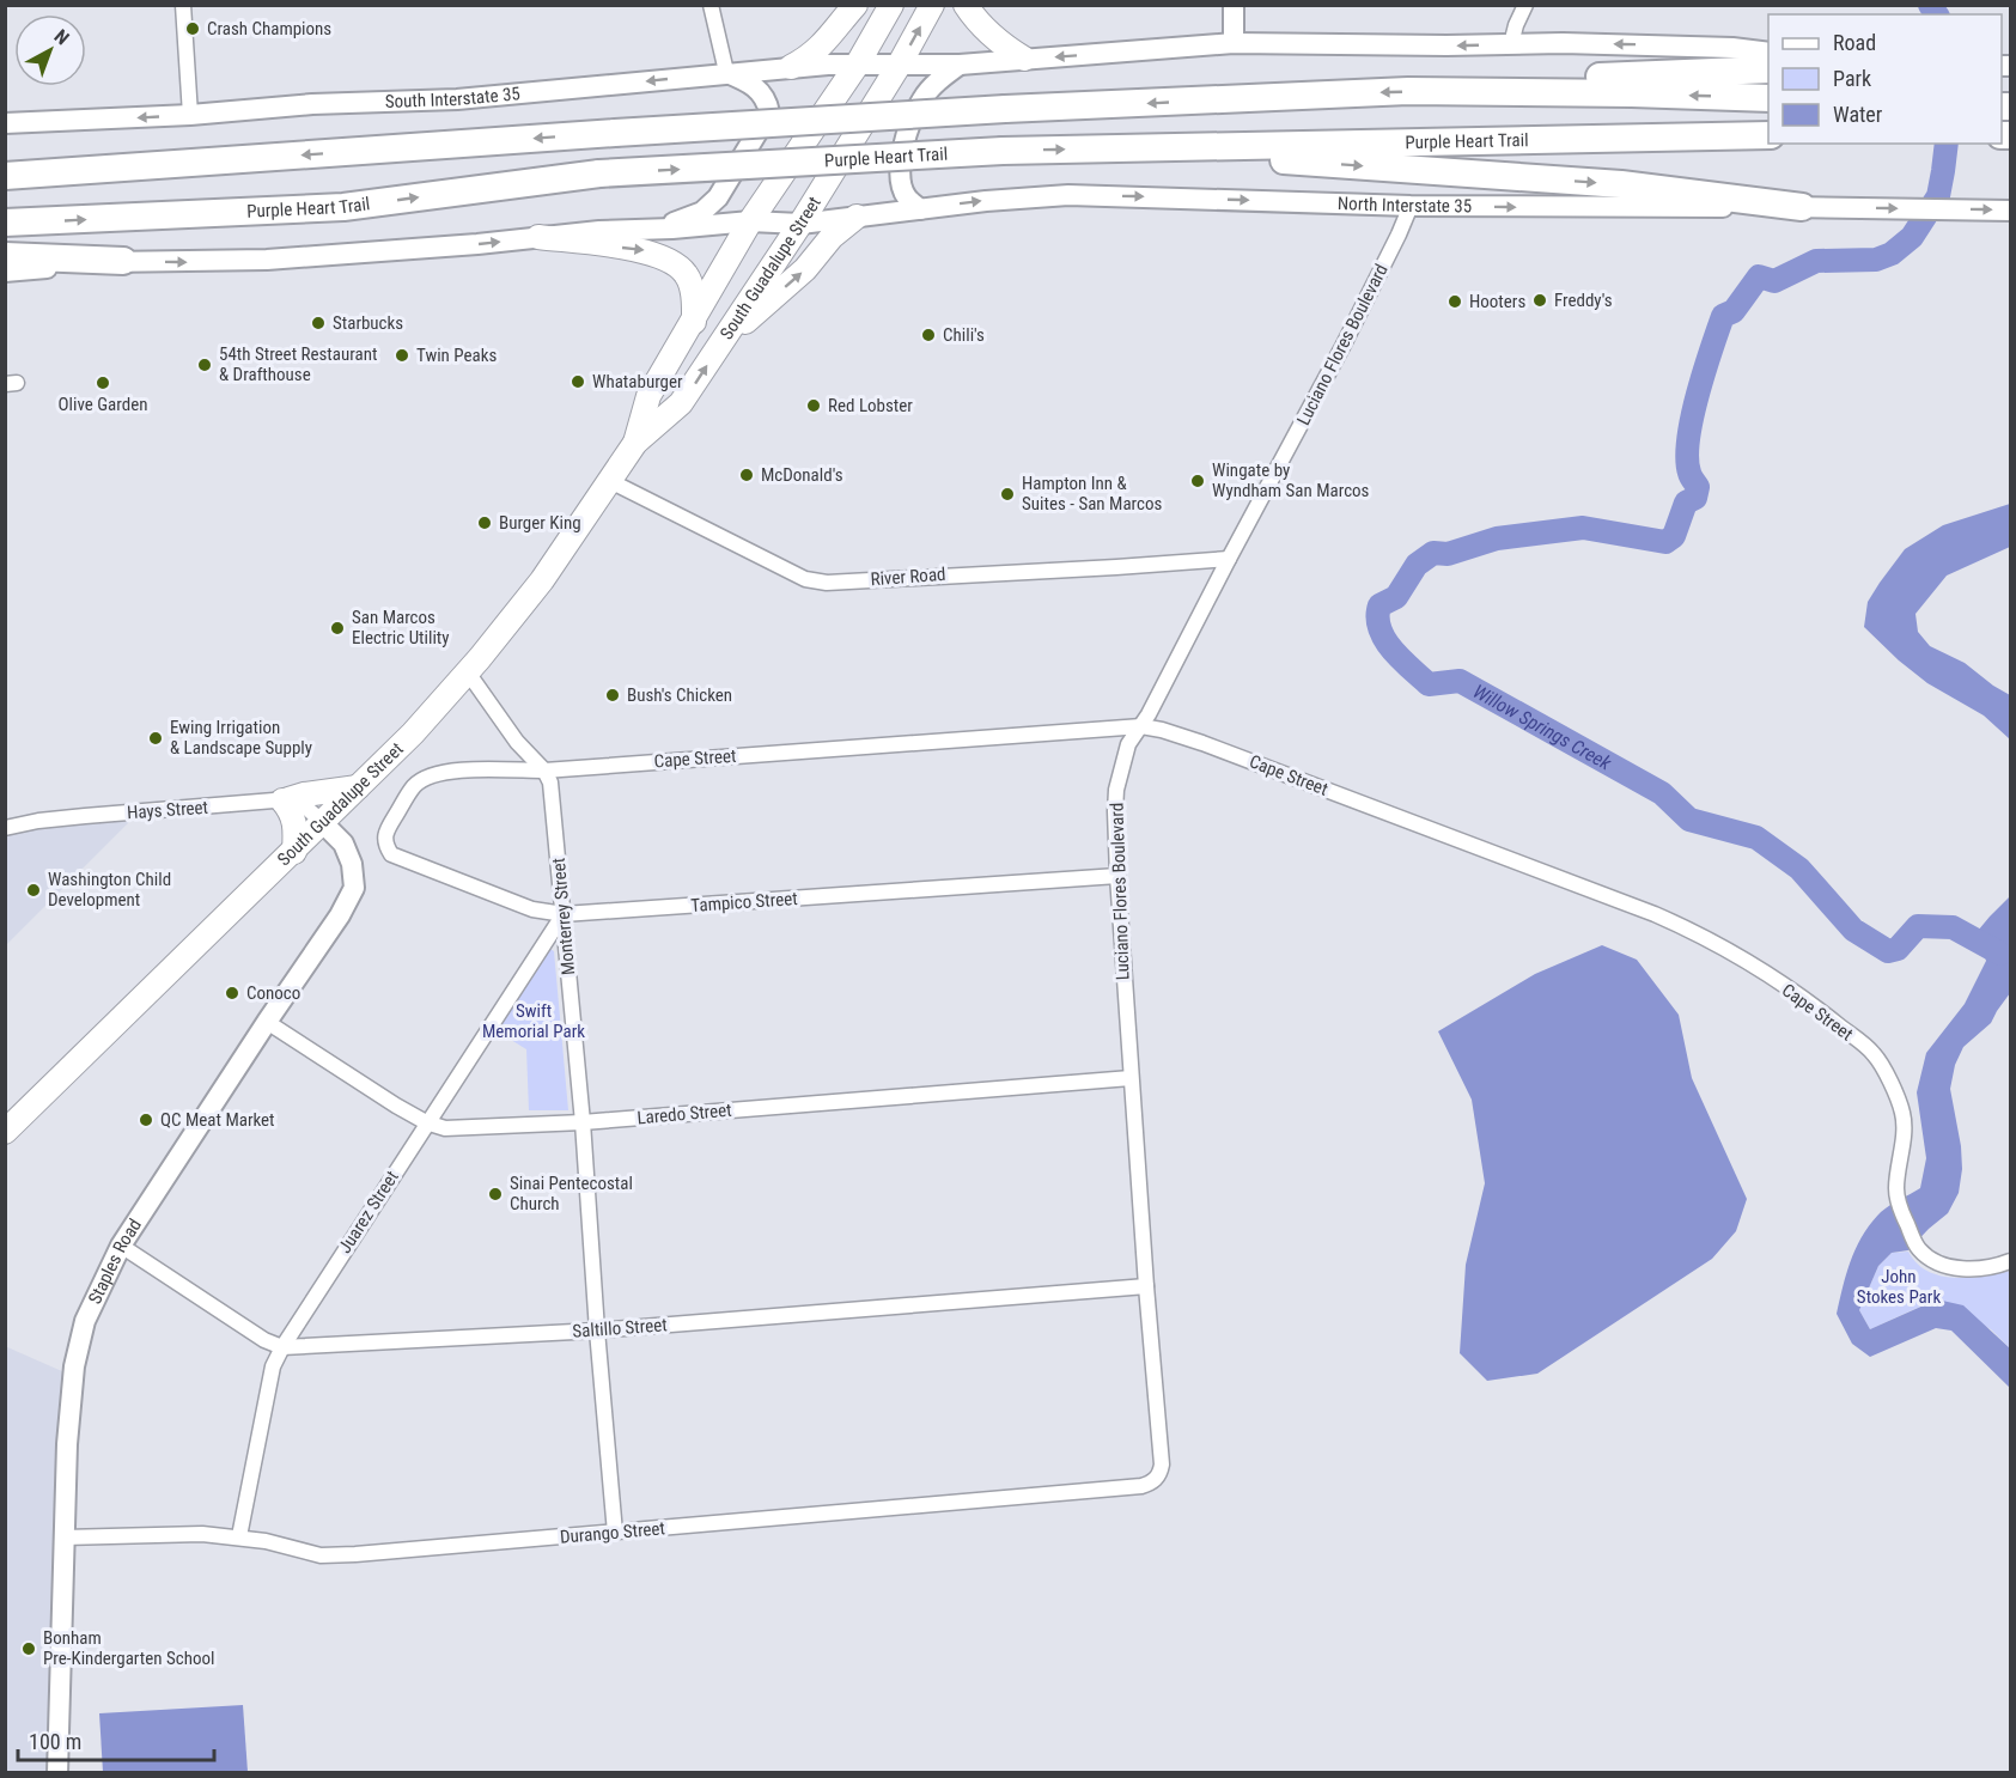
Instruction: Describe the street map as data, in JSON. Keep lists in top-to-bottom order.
{
  "streets": {
    "highway": ["Purple Heart Trail"],
    "main road": [
      "South Interstate 35",
      "North Interstate 35",
      "South Guadalupe Street",
      "Staples Road"
    ],
    "street": [
      "Luciano Flores Boulevard",
      "River Road",
      "Cape Street",
      "Hays Street",
      "Tampico Street",
      "Monterrey Street",
      "Laredo Street",
      "Juarez Street",
      "Saltillo Street",
      "Durango Street"
    ]
  },
  "crossings": [
    ["South Interstate 35", "South Guadalupe Street"],
    ["North Interstate 35", "South Guadalupe Street"],
    ["North Interstate 35", "Luciano Flores Boulevard"],
    ["South Guadalupe Street", "River Road"],
    ["South Guadalupe Street", "Staples Road"],
    ["Luciano Flores Boulevard", "River Road"],
    ["Luciano Flores Boulevard", "Cape Street"],
    ["Luciano Flores Boulevard", "Tampico Street"],
    ["Luciano Flores Boulevard", "Laredo Street"],
    ["Luciano Flores Boulevard", "Saltillo Street"],
    ["Luciano Flores Boulevard", "Durango Street"],
    ["Cape Street", "Tampico Street"],
    ["Cape Street", "Monterrey Street"],
    ["Tampico Street", "Monterrey Street"],
    ["Tampico Street", "Juarez Street"],
    ["Monterrey Street", "Laredo Street"],
    ["Monterrey Street", "Juarez Street"],
    ["Monterrey Street", "Saltillo Street"],
    ["Monterrey Street", "Durango Street"],
    ["Laredo Street", "Juarez Street"],
    ["Laredo Street", "Staples Road"],
    ["Juarez Street", "Saltillo Street"],
    ["Juarez Street", "Durango Street"],
    ["Staples Road", "Durango Street"]
  ],
  "water": ["Willow Springs Creek"],
  "parks": ["Swift Memorial Park", "John Stokes Park"],
  "places": [
    "Crash Champions",
    "Freddy's",
    "Hooters",
    "Starbucks",
    "Chili's",
    "Twin Peaks",
    "54th Street Restaurant & Drafthouse",
    "Whataburger",
    "Olive Garden",
    "Red Lobster",
    "McDonald's",
    "Wingate by Wyndham San Marcos",
    "Hampton Inn & Suites - San Marcos",
    "Burger King",
    "San Marcos Electric Utility",
    "Bush's Chicken",
    "Ewing Irrigation & Landscape Supply",
    "Washington Child Development",
    "Conoco",
    "QC Meat Market",
    "Sinai Pentecostal Church",
    "Bonham Pre-Kindergarten School"
  ],
  "legend": ["Road", "Park", "Water"],
  "scale_bar": "100 m",
  "north": "top right"
}
